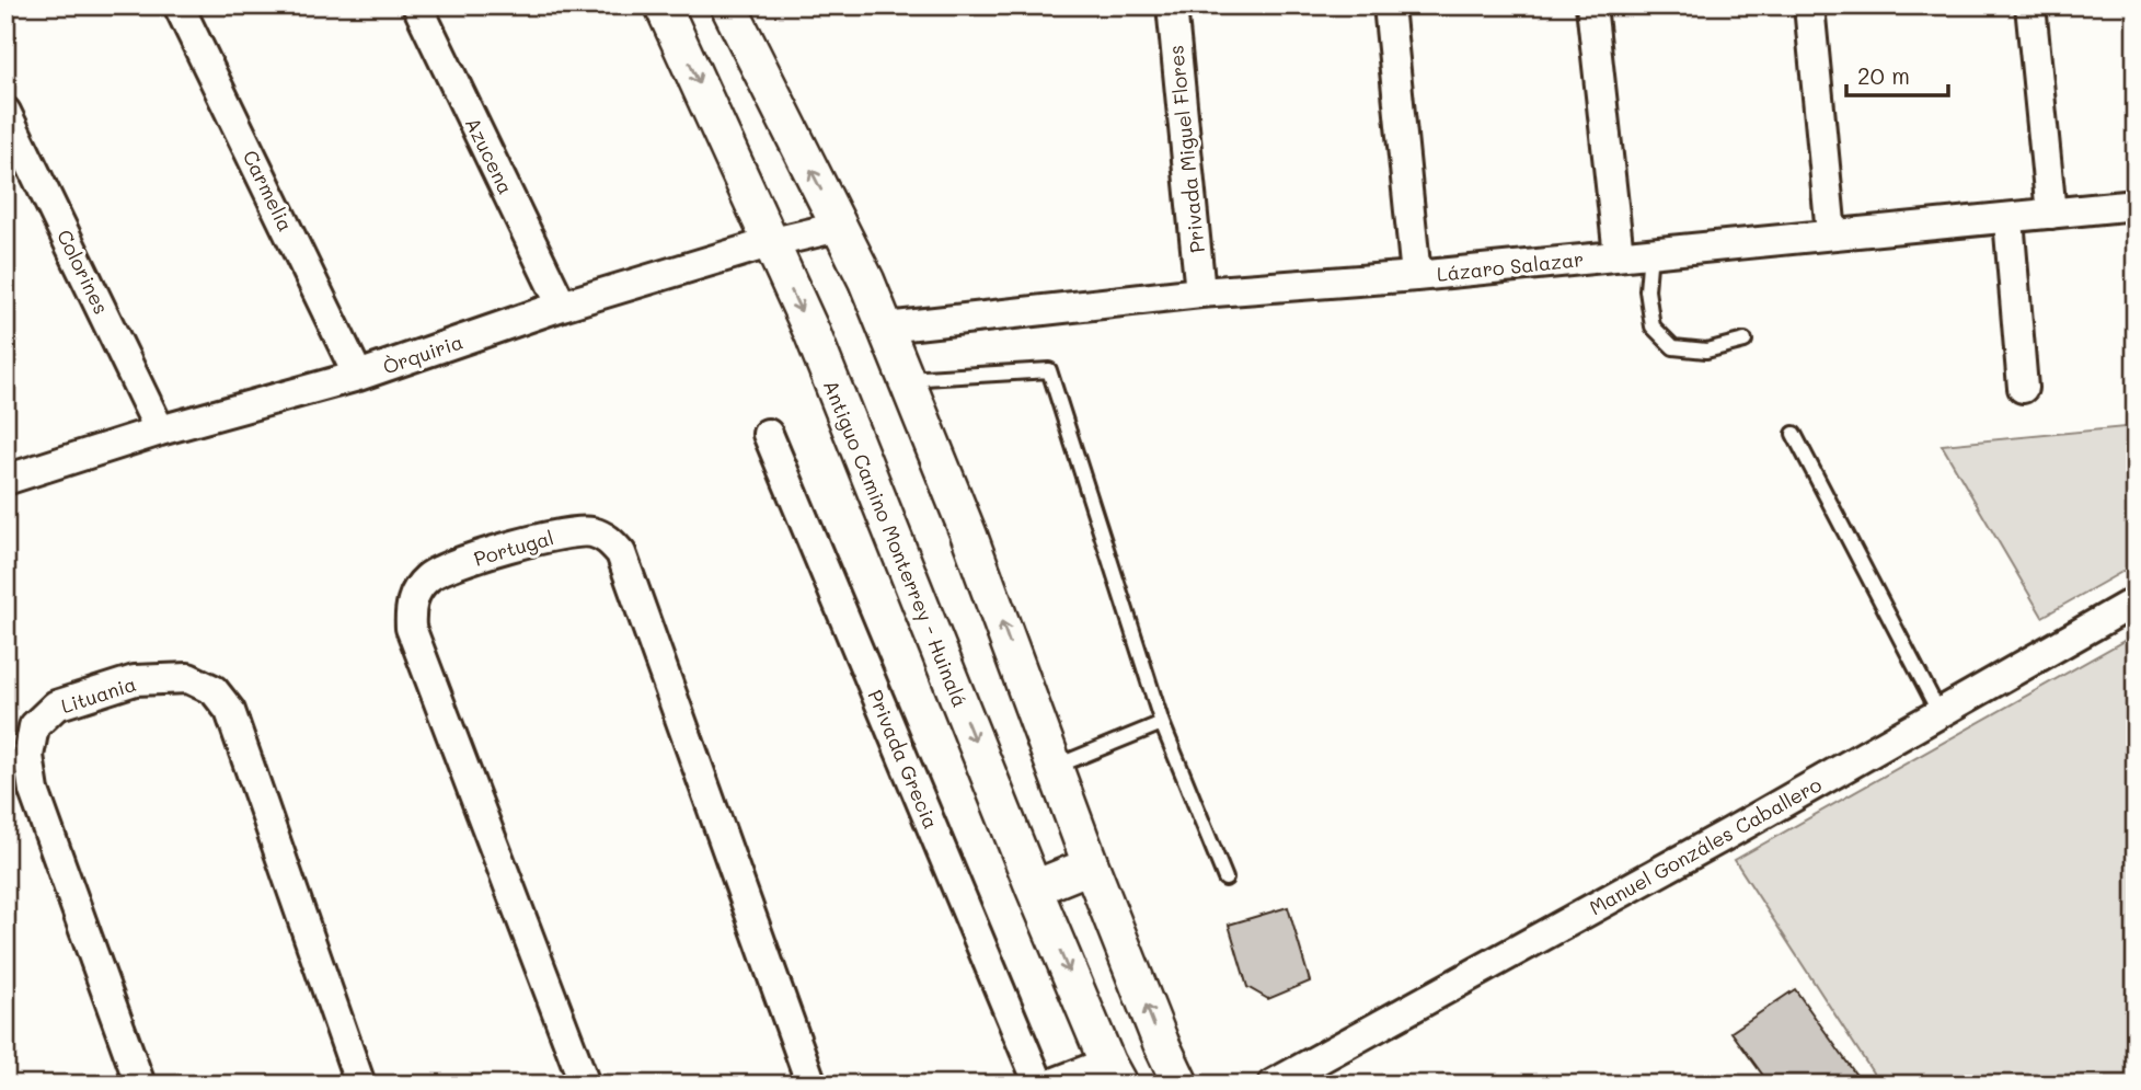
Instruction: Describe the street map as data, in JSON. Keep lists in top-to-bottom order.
{
  "streets": {
    "street": [
      "Privada Miguel Flores",
      "Azucena",
      "Carmelia",
      "Lázaro Salazar",
      "Colorines",
      "Òrquiria",
      "Antiguo Camino Monterrey - Huinalá",
      "Portugal",
      "Lituania",
      "Privada Grecia",
      "Manuel Gonzáles Caballero"
    ]
  },
  "crossings": [
    ["Privada Miguel Flores", "Lázaro Salazar"],
    ["Azucena", "Òrquiria"],
    ["Carmelia", "Òrquiria"],
    ["Colorines", "Òrquiria"],
    ["Òrquiria", "Antiguo Camino Monterrey - Huinalá"]
  ],
  "scale_bar": "20 m"
}
